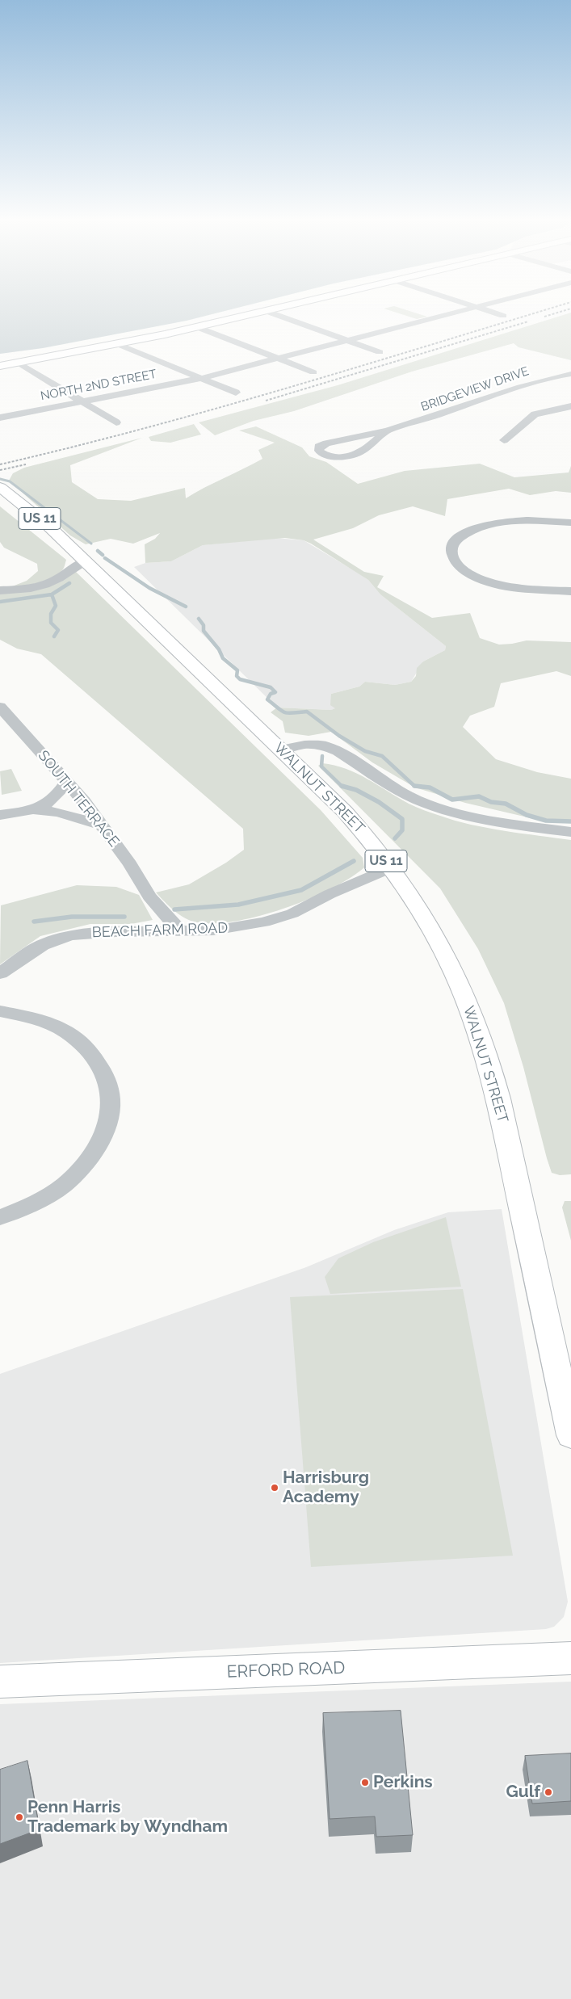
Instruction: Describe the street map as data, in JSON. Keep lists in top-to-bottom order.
{
  "streets": {
    "main road": ["US 11", "WALNUT STREET", "ERFORD ROAD"],
    "street": [
      "NORTH 2ND STREET",
      "BRIDGEVIEW DRIVE",
      "SOUTH TERRACE",
      "BEACH FARM ROAD"
    ]
  },
  "crossings": [
    ["WALNUT STREET", "BEACH FARM ROAD"],
    ["SOUTH TERRACE", "BEACH FARM ROAD"]
  ],
  "places": [
    "Harrisburg Academy",
    "Perkins",
    "Gulf",
    "Penn Harris Trademark by Wyndham"
  ]
}
